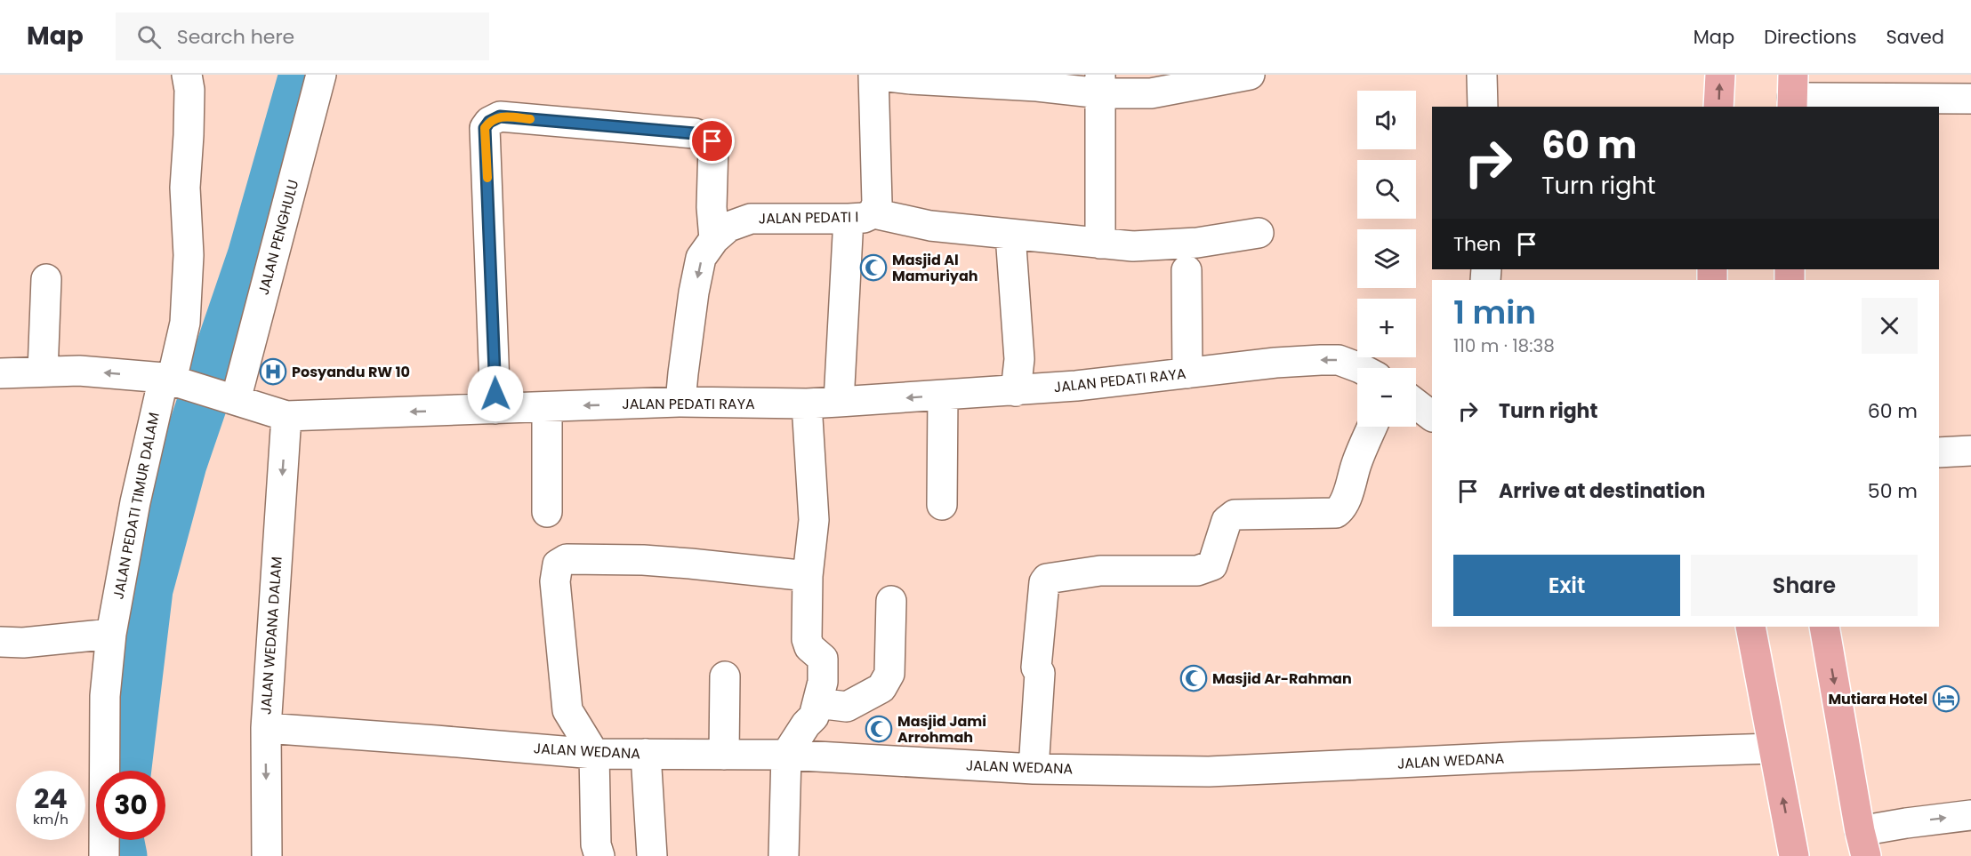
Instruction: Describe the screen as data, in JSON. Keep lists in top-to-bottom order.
{
  "streets": {
    "street": [
      "JALAN PEDATI I",
      "JALAN PENGHULU",
      "JALAN PEDATI RAYA",
      "JALAN PEDATI TIMUR DALAM",
      "JALAN WEDANA DALAM",
      "JALAN WEDANA"
    ]
  },
  "crossings": [
    ["JALAN PEDATI I", "JALAN PEDATI RAYA"],
    ["JALAN PENGHULU", "JALAN PEDATI RAYA"],
    ["JALAN PEDATI RAYA", "JALAN PEDATI TIMUR DALAM"],
    ["JALAN PEDATI RAYA", "JALAN WEDANA DALAM"],
    ["JALAN WEDANA DALAM", "JALAN WEDANA"]
  ],
  "one_way": ["JALAN PEDATI RAYA", "JALAN WEDANA DALAM"],
  "places": {
    "mosque": ["Masjid Al Mamuriyah", "Masjid Ar-Rahman", "Masjid Jami Arrohmah"],
    "hospital": ["Posyandu RW 10"],
    "hotel": ["Mutiara Hotel"]
  },
  "page": {
    "header": "Map",
    "search": "Search here",
    "nav": ["Map", "Directions", "Saved"],
    "map_buttons": ["+", "−"],
    "turn": ["60 m", "Turn right"],
    "then": "Then",
    "heading": ["1 min", "110 m · 18:38"],
    "list": [
      {
        "name": "Turn right",
        "value": "60 m"
      },
      {
        "name": "Arrive at destination",
        "value": "50 m"
      }
    ],
    "buttons": ["Exit", "Share"],
    "speed": "24 km/h",
    "limit": "30"
  }
}
